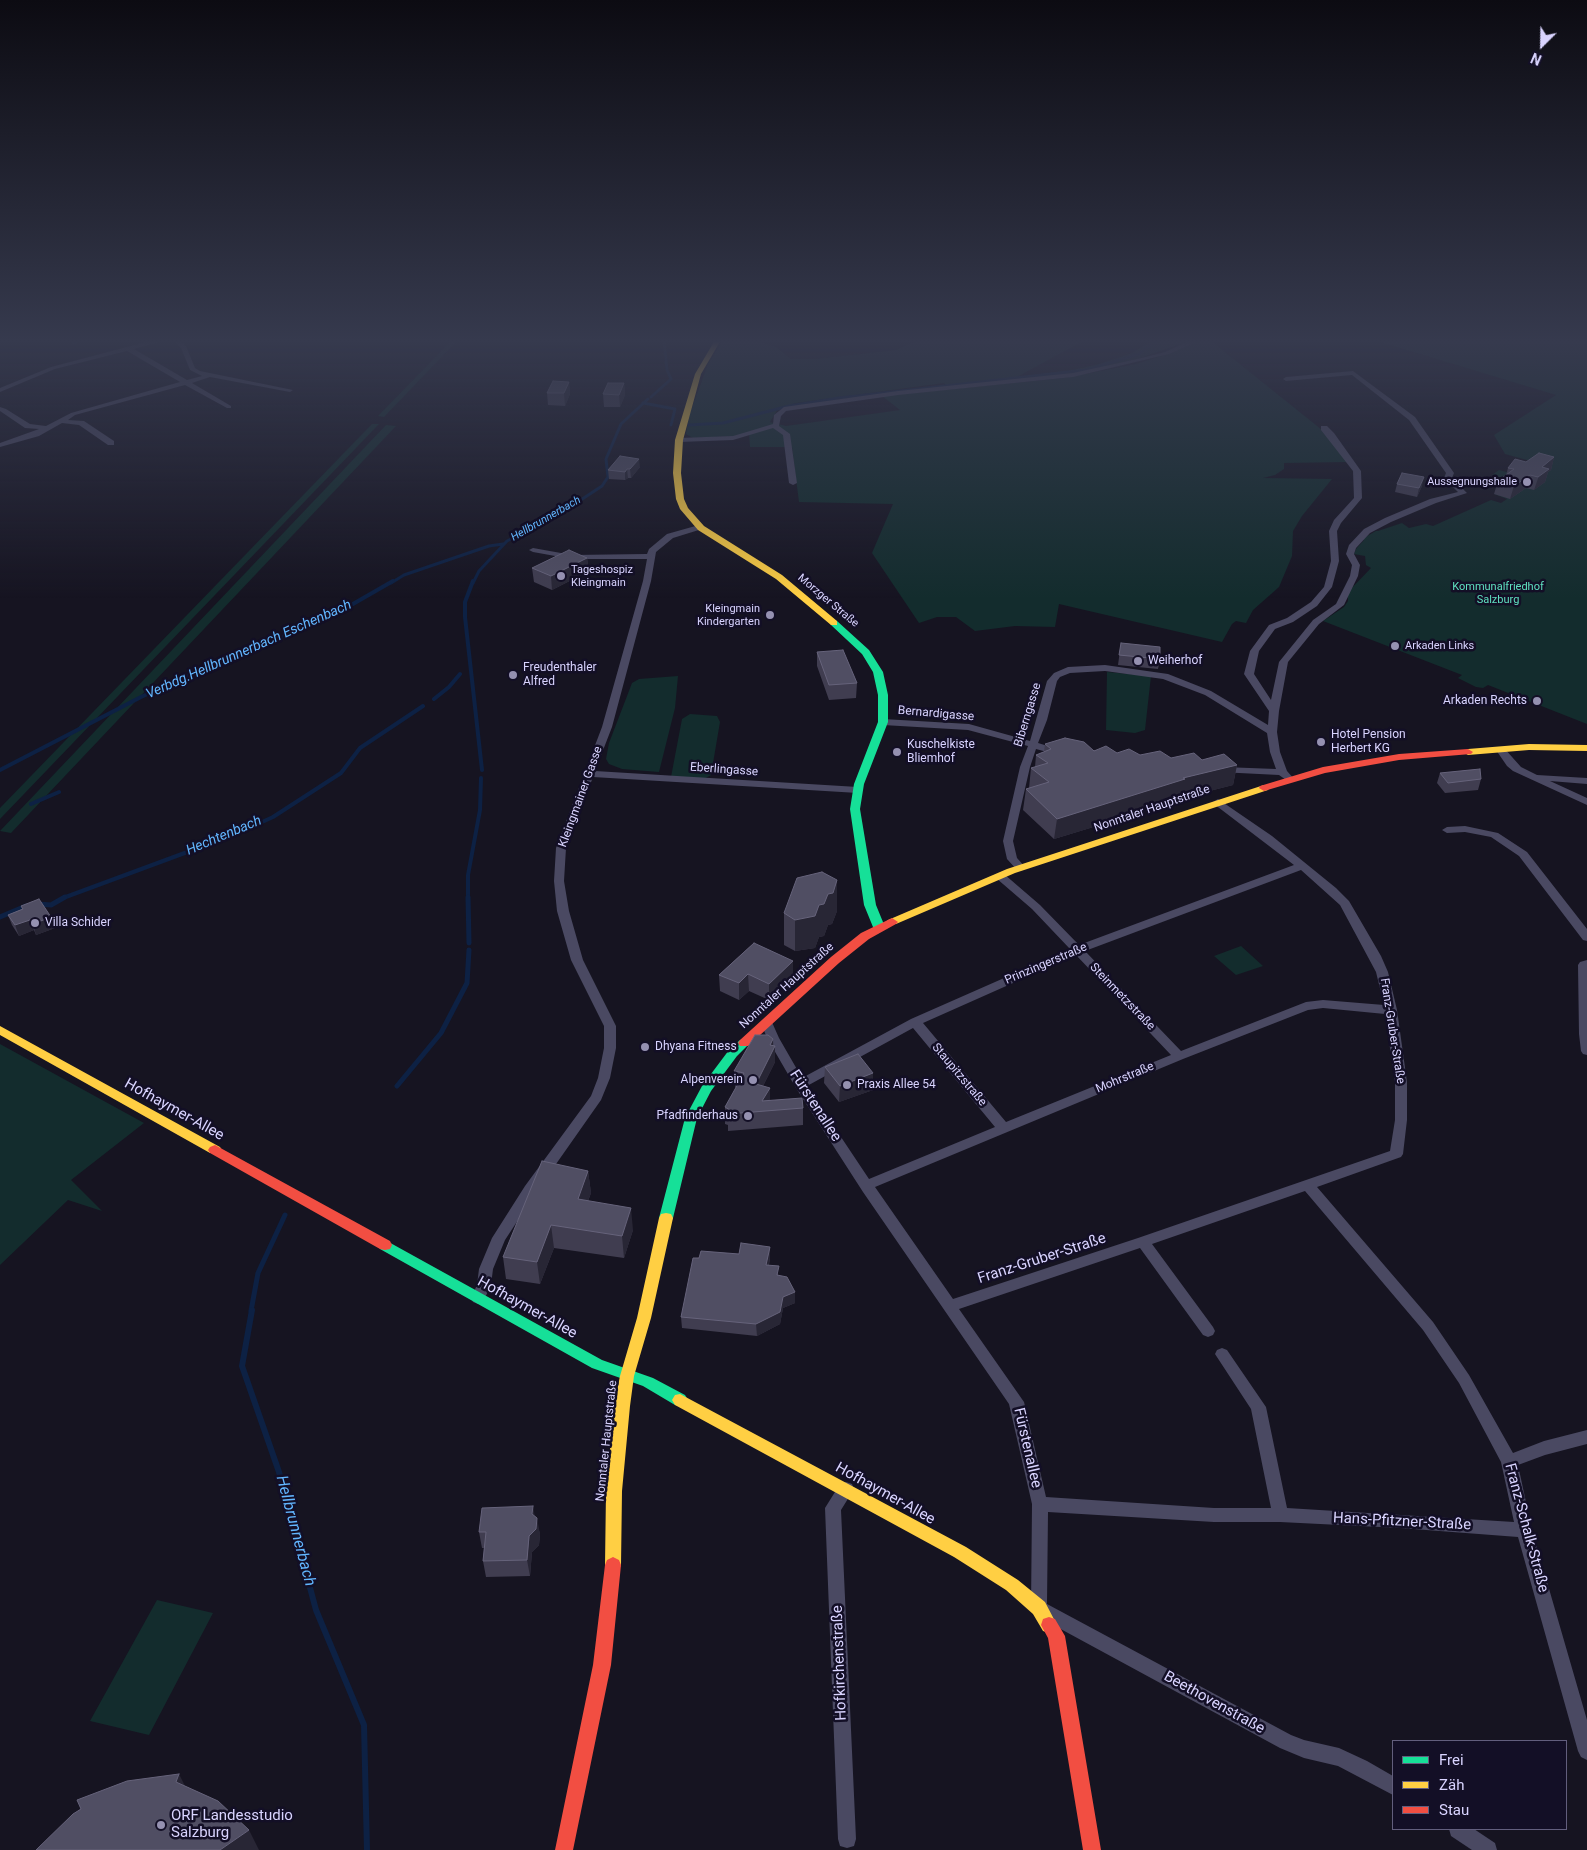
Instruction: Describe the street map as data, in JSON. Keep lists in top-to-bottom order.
{
  "streets": {
    "street": [
      "Morzger Straße",
      "Bernardigasse",
      "Biberngasse",
      "Eberlingasse",
      "Kleingmainer Gasse",
      "Nonntaler Hauptstraße",
      "Prinzingerstraße",
      "Steinmetzstraße",
      "Franz-Gruber-Straße",
      "Staupitzstraße",
      "Mohrstraße",
      "Fürstenallee",
      "Hofhaymer-Allee",
      "Hans-Pfitzner-Straße",
      "Franz-Schalk-Straße",
      "Hofkirchenstraße",
      "Beethovenstraße"
    ]
  },
  "crossings": [
    ["Morzger Straße", "Bernardigasse"],
    ["Morzger Straße", "Eberlingasse"],
    ["Morzger Straße", "Nonntaler Hauptstraße"],
    ["Bernardigasse", "Biberngasse"],
    ["Biberngasse", "Nonntaler Hauptstraße"],
    ["Eberlingasse", "Kleingmainer Gasse"],
    ["Kleingmainer Gasse", "Hofhaymer-Allee"],
    ["Nonntaler Hauptstraße", "Steinmetzstraße"],
    ["Nonntaler Hauptstraße", "Franz-Gruber-Straße"],
    ["Nonntaler Hauptstraße", "Fürstenallee"],
    ["Nonntaler Hauptstraße", "Hofhaymer-Allee"],
    ["Prinzingerstraße", "Steinmetzstraße"],
    ["Prinzingerstraße", "Franz-Gruber-Straße"],
    ["Prinzingerstraße", "Staupitzstraße"],
    ["Prinzingerstraße", "Fürstenallee"],
    ["Steinmetzstraße", "Mohrstraße"],
    ["Franz-Gruber-Straße", "Mohrstraße"],
    ["Franz-Gruber-Straße", "Fürstenallee"],
    ["Franz-Gruber-Straße", "Franz-Schalk-Straße"],
    ["Staupitzstraße", "Mohrstraße"],
    ["Mohrstraße", "Fürstenallee"],
    ["Fürstenallee", "Hofhaymer-Allee"],
    ["Fürstenallee", "Hans-Pfitzner-Straße"],
    ["Fürstenallee", "Beethovenstraße"],
    ["Hofhaymer-Allee", "Hofkirchenstraße"],
    ["Hofhaymer-Allee", "Beethovenstraße"],
    ["Hans-Pfitzner-Straße", "Franz-Schalk-Straße"]
  ],
  "water": ["Hellbrunnerbach", "Verbdg.Hellbrunnerbach Eschenbach", "Hechtenbach"],
  "parks": ["Kommunalfriedhof Salzburg"],
  "places": [
    "Aussegnungshalle",
    "Tageshospiz Kleingmain",
    "Kleingmain Kindergarten",
    "Arkaden Links",
    "Weiherhof",
    "Freudenthaler Alfred",
    "Arkaden Rechts",
    "Hotel Pension Herbert KG",
    "Kuschelkiste Bliemhof",
    "Villa Schider",
    "Dhyana Fitness",
    "Alpenverein",
    "Praxis Allee 54",
    "Pfadfinderhaus",
    "ORF Landesstudio Salzburg"
  ],
  "legend": ["Frei", "Zäh", "Stau"],
  "north": "bottom left"
}
